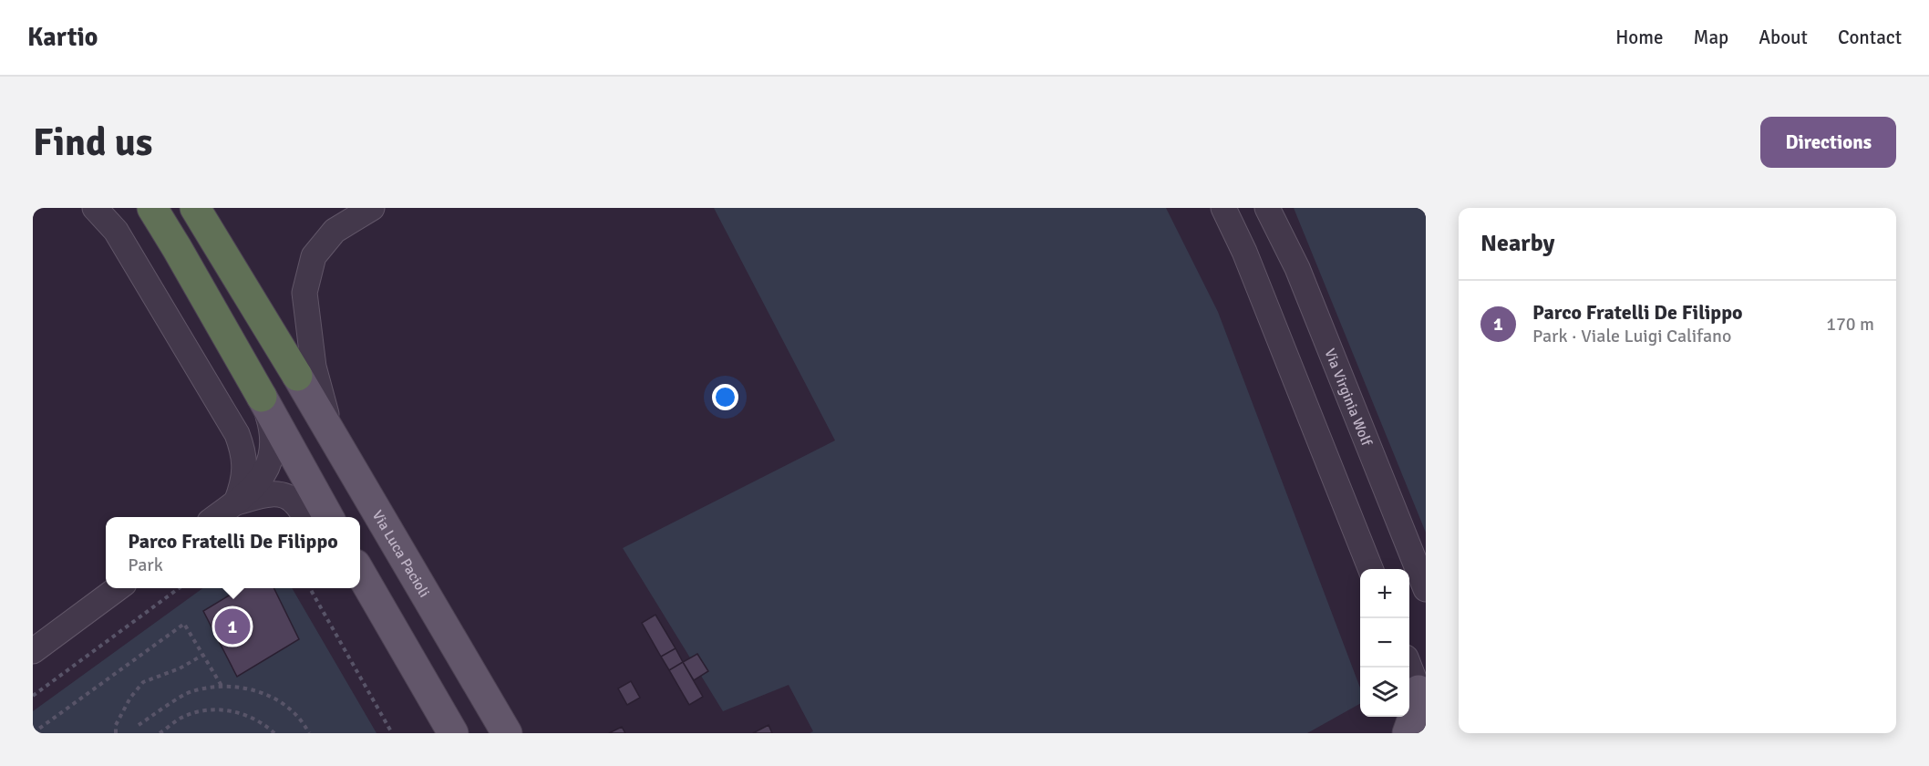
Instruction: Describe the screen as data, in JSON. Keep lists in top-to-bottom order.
{
  "streets": {
    "main road": ["Via Luca Pacioli"],
    "street": ["Via Virginia Wolf"]
  },
  "page": {
    "header": "Kartio",
    "nav": [
      "Home",
      "Map",
      "About",
      "Contact"
    ],
    "buttons": "Directions",
    "title": "Find us",
    "heading": "Nearby",
    "list": [
      {
        "mark": "1",
        "name": "Parco Fratelli De Filippo",
        "note": "Park · Viale Luigi Califano",
        "value": "170 m"
      }
    ],
    "popup": ["Parco Fratelli De Filippo", "Park"],
    "map_buttons": ["+", "−"],
    "pins": "1"
  }
}
